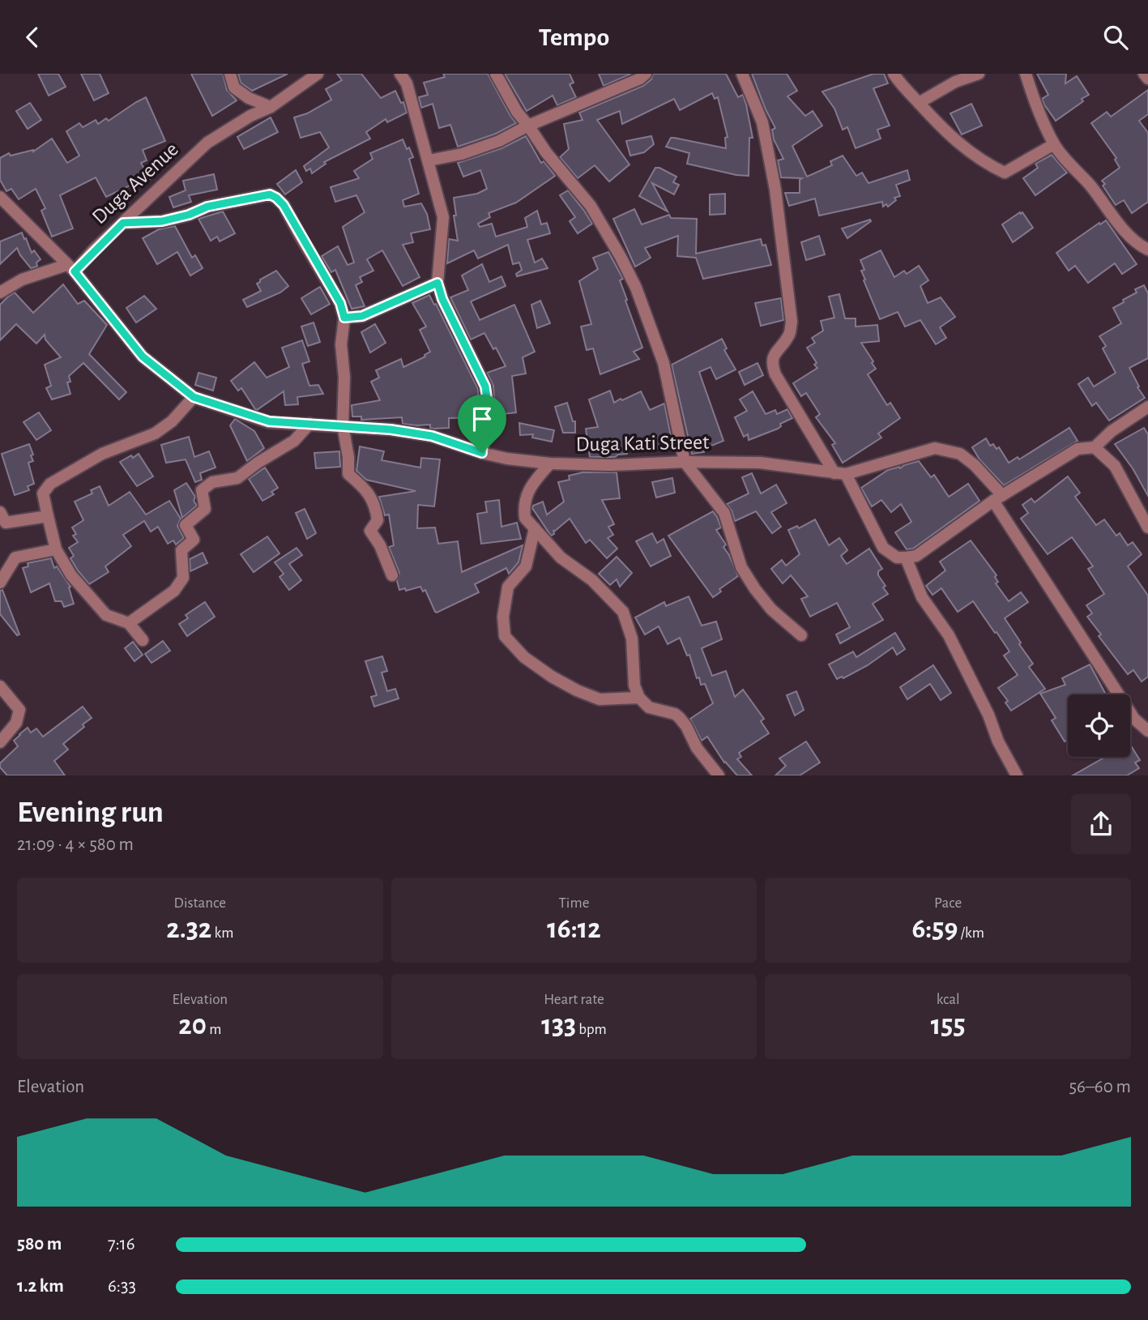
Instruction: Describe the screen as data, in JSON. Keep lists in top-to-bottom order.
{
  "streets": {
    "street": ["Duga Avenue", "Duga Kati Street"]
  },
  "crossings": [
    ["Duga Avenue", "Duga Kati Street"]
  ],
  "page": {
    "header": "Tempo",
    "heading": ["Evening run", "21:09 · 4 × 580 m"],
    "stats": [
      ["Distance", "2.32 km"],
      ["Time", "16:12"],
      ["Pace", "6:59 /km"],
      ["Elevation", "20 m"],
      ["Heart rate", "133 bpm"],
      ["kcal", "155"]
    ],
    "chart": ["Elevation", "56–60 m"],
    "list": [
      {
        "name": "580 m",
        "note": "7:16"
      },
      {
        "name": "1.2 km",
        "note": "6:33"
      }
    ]
  }
}
